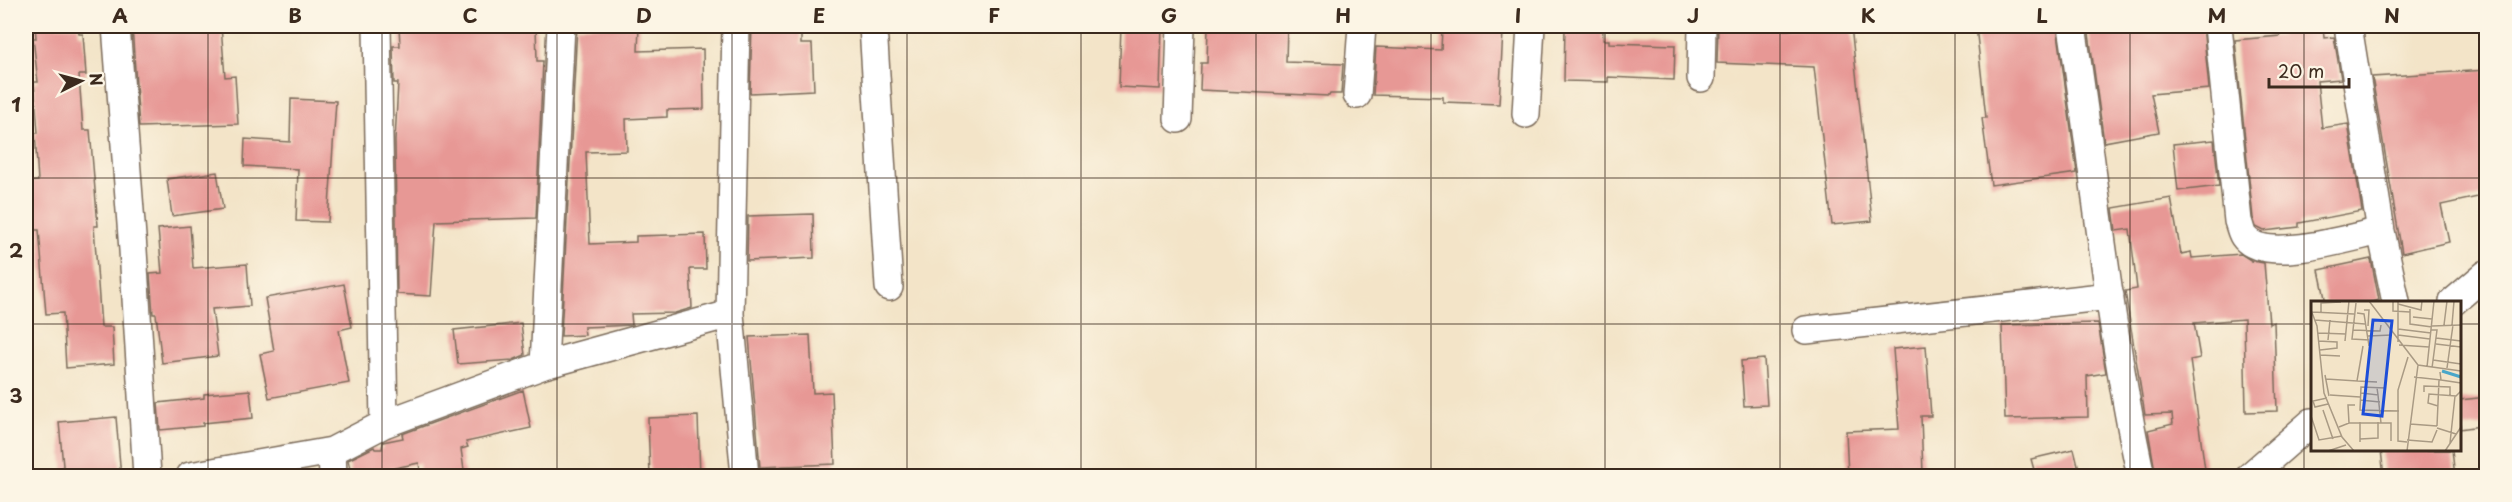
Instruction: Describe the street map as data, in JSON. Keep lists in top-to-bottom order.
{
  "scale_bar": "20 m",
  "north": "right",
  "grid": {
    "columns": [
      "A",
      "B",
      "C",
      "D",
      "E",
      "F",
      "G",
      "H",
      "I",
      "J",
      "K",
      "L",
      "M",
      "N"
    ],
    "rows": ["1", "2", "3"]
  }
}
